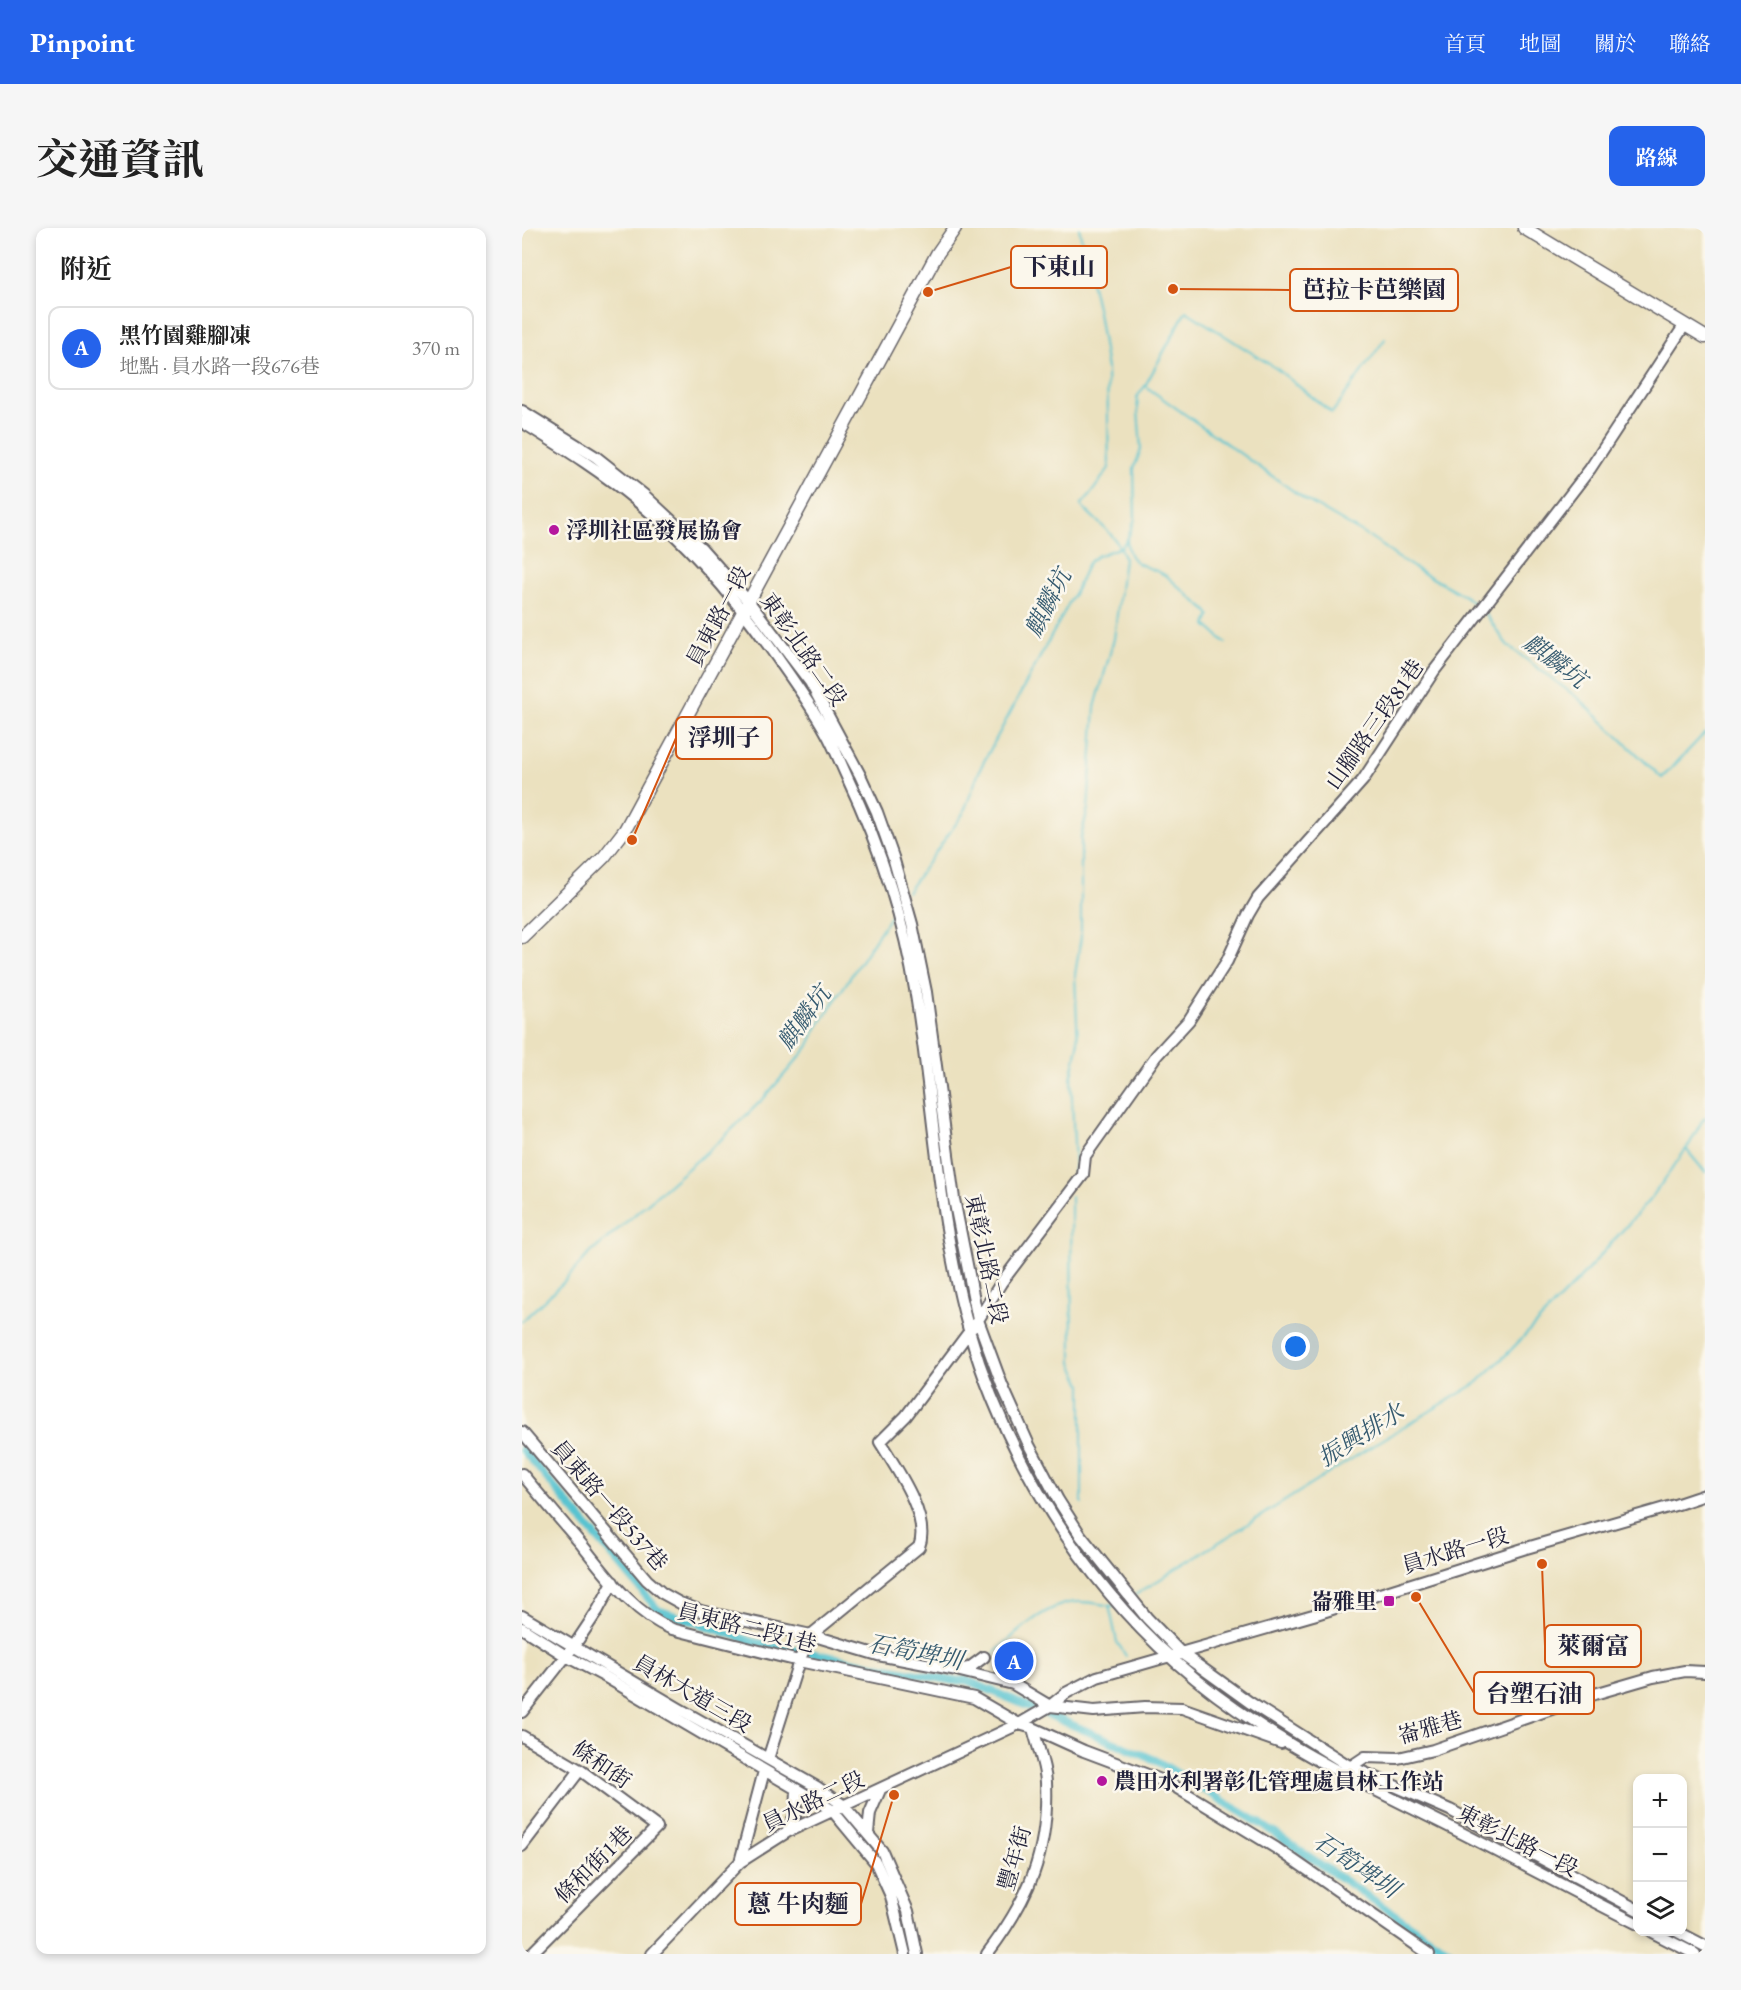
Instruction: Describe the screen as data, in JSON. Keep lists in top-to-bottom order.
{
  "streets": {
    "main road": ["員東路一段"],
    "street": [
      "東彰北路二段",
      "山腳路三段81巷",
      "員東路一段537巷",
      "員水路一段",
      "員東路二段1巷",
      "員林大道三段",
      "崙雅巷",
      "條和街",
      "員水路二段",
      "東彰北路一段",
      "豐年街",
      "條和街1巷"
    ]
  },
  "crossings": [
    ["員東路一段", "東彰北路二段"],
    ["東彰北路二段", "山腳路三段81巷"],
    ["東彰北路二段", "員水路一段"],
    ["東彰北路二段", "東彰北路一段"],
    ["山腳路三段81巷", "員東路一段537巷"],
    ["員東路一段537巷", "員水路一段"],
    ["員東路一段537巷", "員水路二段"],
    ["員水路一段", "員水路二段"],
    ["員水路一段", "東彰北路一段"],
    ["員東路二段1巷", "員水路二段"],
    ["員東路二段1巷", "豐年街"],
    ["員林大道三段", "員水路二段"],
    ["崙雅巷", "東彰北路一段"],
    ["條和街", "條和街1巷"]
  ],
  "water": ["麒麟坑", "振興排水", "石筍埤圳"],
  "places": {
    "other": [
      "芭拉卡芭樂園",
      "下東山",
      "浮圳社區發展協會",
      "浮圳子",
      "萊爾富",
      "台塑石油",
      "農田水利署彰化管理處員林工作站",
      "蔥 牛肉麵"
    ],
    "transit": ["崙雅里"]
  },
  "page": {
    "header": "Pinpoint",
    "nav": [
      "首頁",
      "地圖",
      "關於",
      "聯絡"
    ],
    "title": "交通資訊",
    "buttons": "路線",
    "heading": "附近",
    "list": [
      {
        "mark": "A",
        "name": "黑竹園雞腳凍",
        "note": "地點 · 員水路一段676巷",
        "value": "370 m"
      }
    ],
    "pins": "A",
    "map_buttons": ["+", "−"]
  }
}
